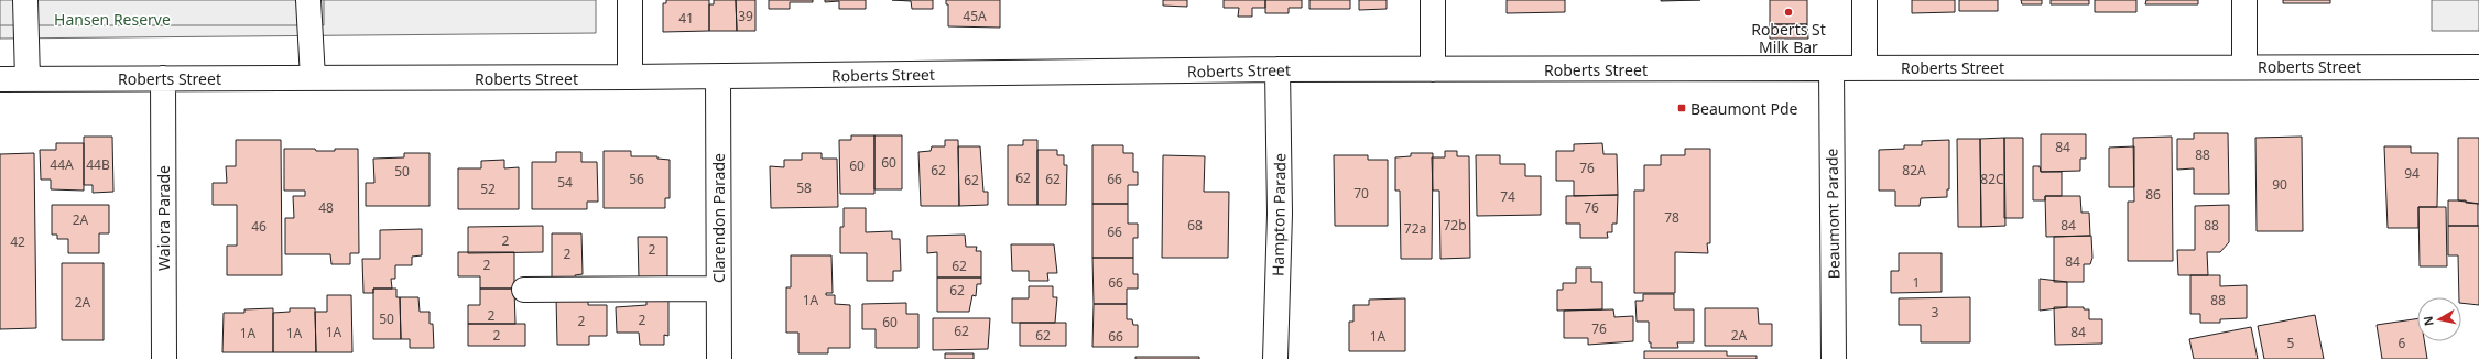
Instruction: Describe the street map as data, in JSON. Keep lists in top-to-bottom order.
{
  "streets": {
    "street": [
      "Roberts Street",
      "Beaumont Parade",
      "Hampton Parade",
      "Waiora Parade",
      "Clarendon Parade"
    ]
  },
  "crossings": [
    ["Roberts Street", "Beaumont Parade"],
    ["Roberts Street", "Hampton Parade"],
    ["Roberts Street", "Waiora Parade"],
    ["Roberts Street", "Clarendon Parade"]
  ],
  "parks": ["Hansen Reserve"],
  "places": {
    "other": ["Roberts St Milk Bar"],
    "transit": ["Beaumont Pde"]
  },
  "house_numbers": [
    "39",
    "45A",
    "41",
    "84",
    "88",
    "60",
    "44A",
    "44B",
    "60",
    "76",
    "62",
    "82A",
    "50",
    "94",
    "62",
    "56",
    "62",
    "66",
    "82C",
    "62",
    "54",
    "90",
    "58",
    "52",
    "70",
    "86",
    "74",
    "48",
    "76",
    "78",
    "2A",
    "68",
    "72b",
    "84",
    "88",
    "46",
    "72a",
    "66",
    "2",
    "42",
    "2",
    "2",
    "84",
    "2",
    "62",
    "66",
    "1",
    "62",
    "1A",
    "88",
    "2A",
    "3",
    "2",
    "50",
    "2",
    "2",
    "60",
    "76",
    "62",
    "1A",
    "84",
    "1A",
    "1A",
    "2",
    "62",
    "2A",
    "66",
    "1A",
    "5",
    "6"
  ],
  "north": "left"
}
